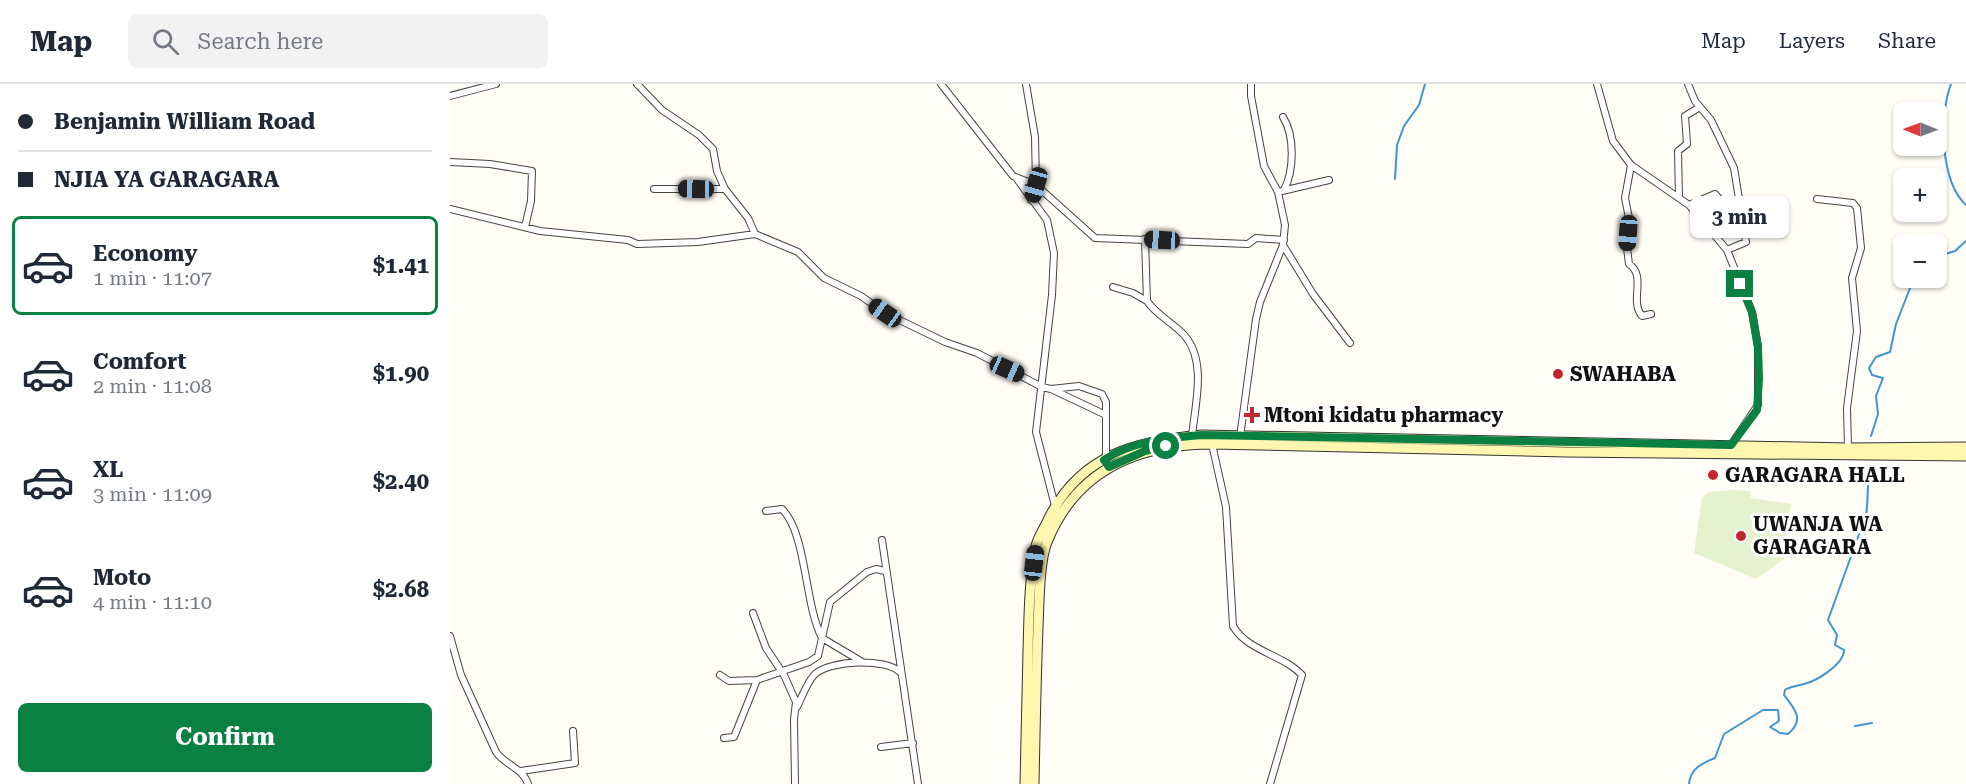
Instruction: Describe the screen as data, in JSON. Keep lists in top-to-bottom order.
{
  "places": {
    "other": ["SWAHABA", "GARAGARA HALL", "UWANJA WA GARAGARA"],
    "health": ["Mtoni kidatu pharmacy"]
  },
  "north": "left",
  "page": {
    "header": "Map",
    "search": "Search here",
    "nav": ["Map", "Layers", "Share"],
    "banner": ["Benjamin William Road", "NJIA YA GARAGARA"],
    "map_buttons": ["+", "−"],
    "bubble": "3 min",
    "list": [
      {
        "name": "Economy",
        "note": "1 min · 11:07",
        "value": "$1.41"
      },
      {
        "name": "Comfort",
        "note": "2 min · 11:08",
        "value": "$1.90"
      },
      {
        "name": "XL",
        "note": "3 min · 11:09",
        "value": "$2.40"
      },
      {
        "name": "Moto",
        "note": "4 min · 11:10",
        "value": "$2.68"
      }
    ],
    "buttons": "Confirm"
  }
}
